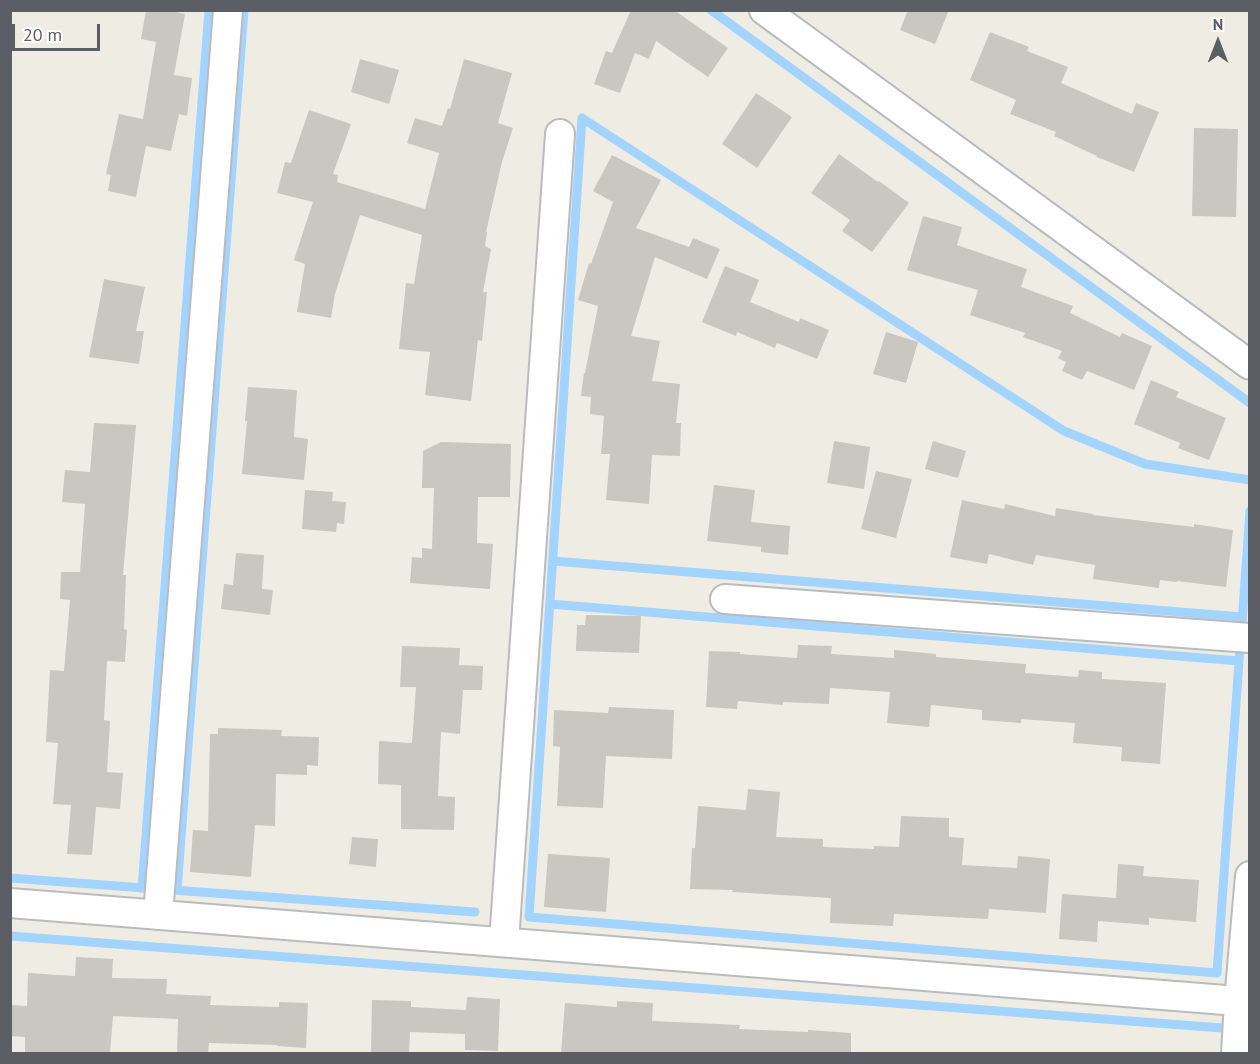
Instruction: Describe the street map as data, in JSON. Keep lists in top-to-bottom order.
{
  "scale_bar": "20 m",
  "north": "top"
}
